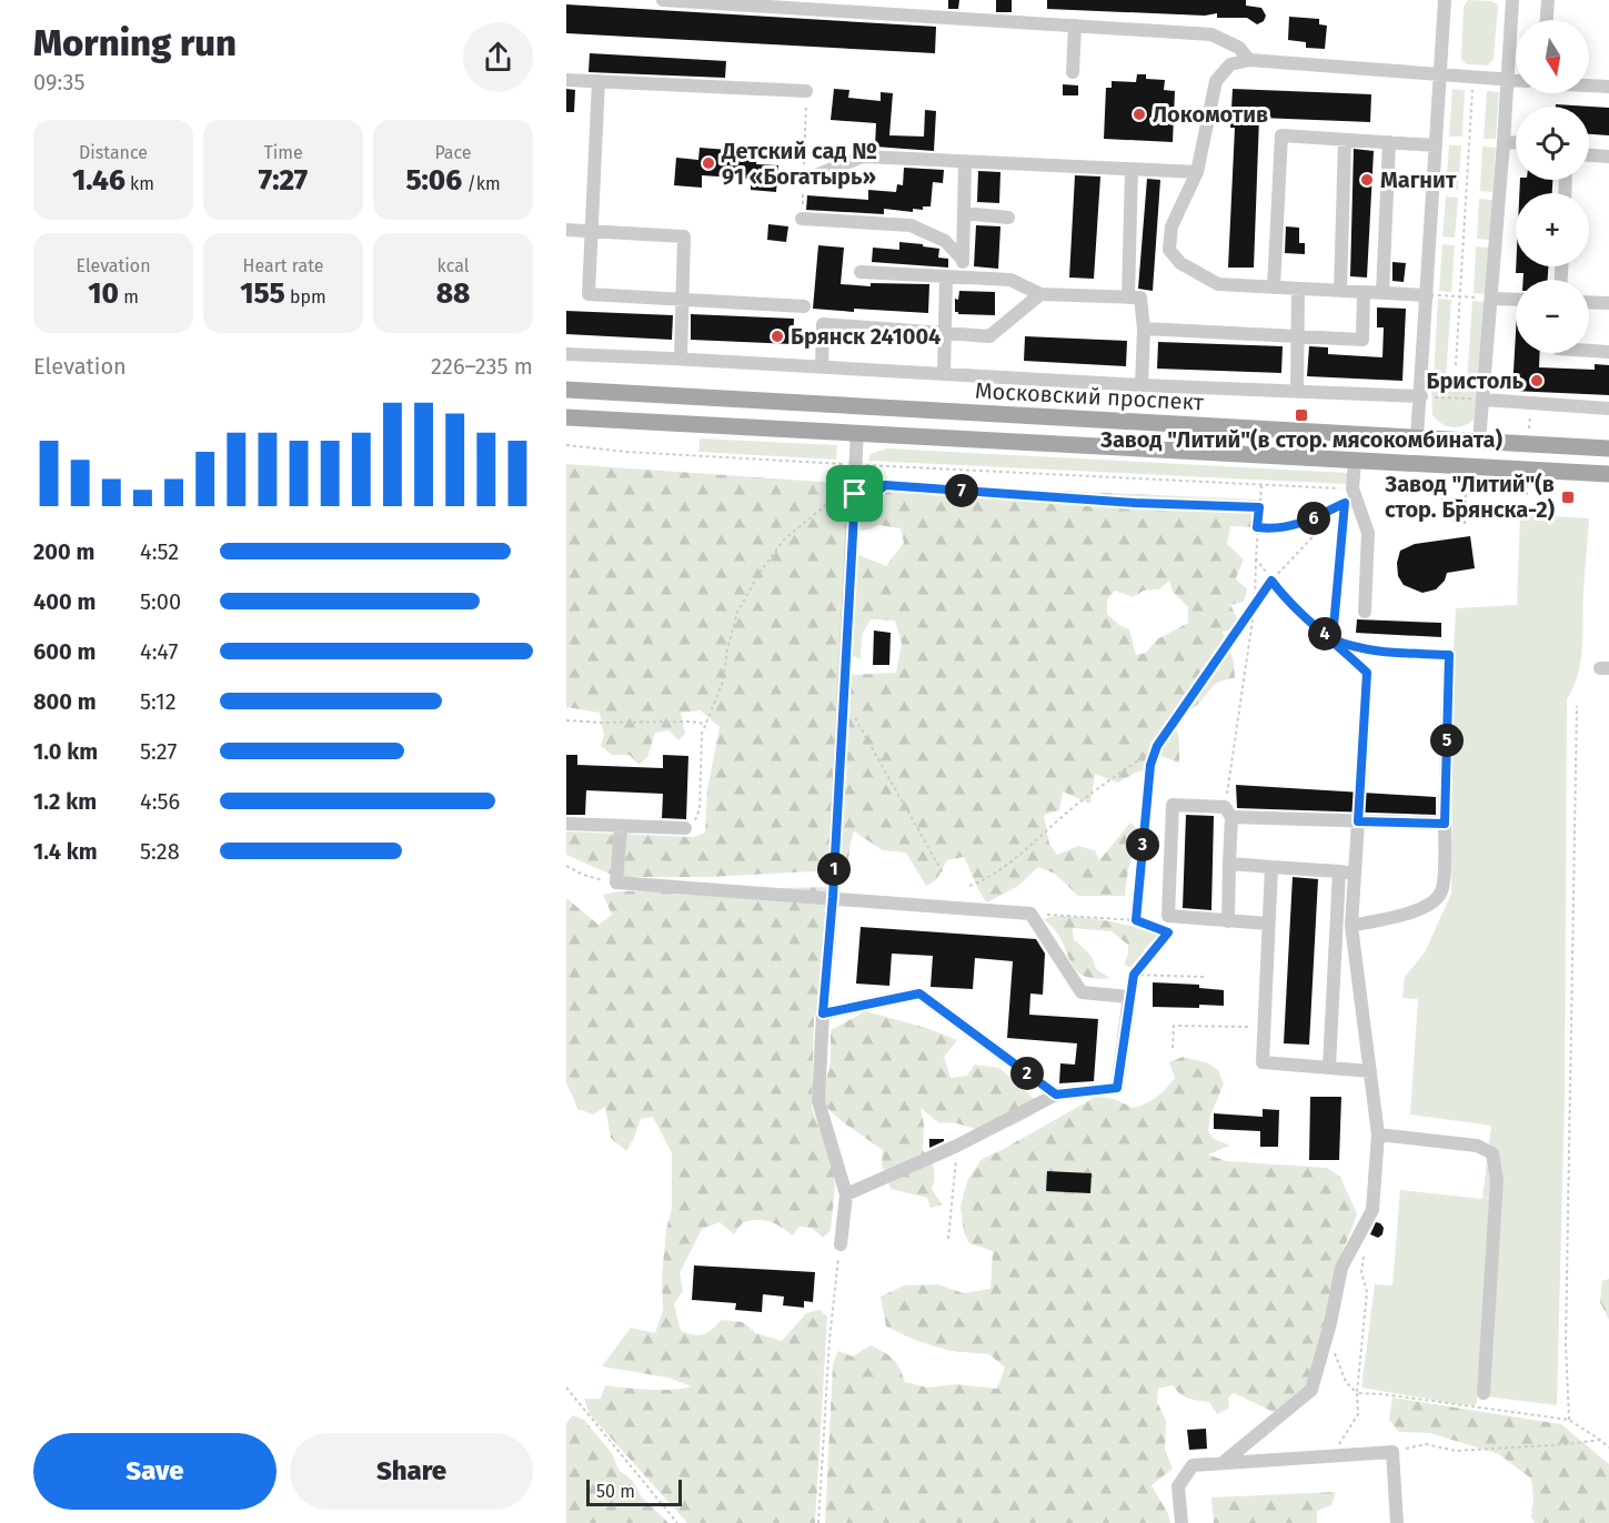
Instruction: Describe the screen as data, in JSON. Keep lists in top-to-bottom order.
{
  "streets": {
    "main road": ["Московский проспект"]
  },
  "places": {
    "other": [
      "Локомотив",
      "Детский сад № 91 «Богатырь»",
      "Магнит",
      "Брянск 241004",
      "Бристоль"
    ],
    "transit": ["Завод \"Литий\"(в стор. мясокомбината)", "Завод \"Литий\"(в стор. Брянска-2)"]
  },
  "scale_bar": "50 m",
  "north": "bottom",
  "page": {
    "heading": ["Morning run", "09:35"],
    "map_buttons": ["+", "−"],
    "stats": [
      ["Distance", "1.46 km"],
      ["Time", "7:27"],
      ["Pace", "5:06 /km"],
      ["Elevation", "10 m"],
      ["Heart rate", "155 bpm"],
      ["kcal", "88"]
    ],
    "chart": ["Elevation", "226–235 m"],
    "pins": [
      "7",
      "6",
      "4",
      "5",
      "3",
      "1",
      "2"
    ],
    "list": [
      {
        "name": "200 m",
        "note": "4:52"
      },
      {
        "name": "400 m",
        "note": "5:00"
      },
      {
        "name": "600 m",
        "note": "4:47"
      },
      {
        "name": "800 m",
        "note": "5:12"
      },
      {
        "name": "1.0 km",
        "note": "5:27"
      },
      {
        "name": "1.2 km",
        "note": "4:56"
      },
      {
        "name": "1.4 km",
        "note": "5:28"
      }
    ],
    "buttons": ["Save", "Share"],
    "scale": "50 m"
  }
}
